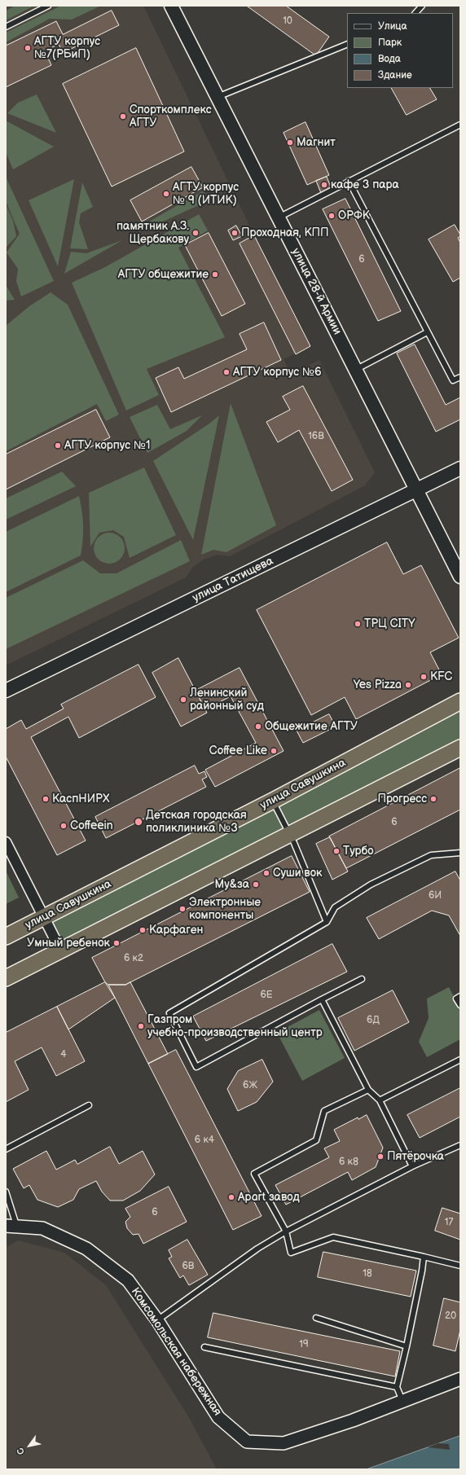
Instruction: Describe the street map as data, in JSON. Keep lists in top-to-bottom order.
{
  "streets": {
    "highway": ["улица Савушкина"],
    "main road": ["улица 28-й Армии", "улица Татищева"],
    "street": ["Комсомольская набережная"]
  },
  "crossings": [
    ["улица 28-й Армии", "улица Татищева"]
  ],
  "places": [
    "АГТУ корпус №7(РБиП)",
    "Спорткомплекс АГТУ",
    "Магнит",
    "кафе 3 пара",
    "АГТУ корпус № 9 (ИТИК)",
    "ОРФК",
    "памятник А.З. Щербакову",
    "Проходная, КПП",
    "АГТУ общежитие",
    "АГТУ корпус №6",
    "АГТУ корпус №1",
    "ТРЦ CITY",
    "KFC",
    "Yes Pizza",
    "Ленинский районный суд",
    "Общежитие АГТУ",
    "Coffee Like",
    "КаспНИРХ",
    "Прогресс",
    "Детская городская поликлиника №3",
    "Coffeein",
    "Турбо",
    "Суши вок",
    "Му&за",
    "Электронные компоненты",
    "Карфаген",
    "Умный ребенок",
    "Газпром учебно-производственный центр",
    "Пятёрочка",
    "Apart завод"
  ],
  "house_numbers": [
    "10",
    "6",
    "16В",
    "6",
    "6И",
    "6 к2",
    "6Е",
    "6Д",
    "4",
    "6Ж",
    "6 к4",
    "6 к8",
    "6",
    "17",
    "6В",
    "18",
    "20",
    "19"
  ],
  "legend": [
    "Улица",
    "Парк",
    "Вода",
    "Здание"
  ],
  "north": "bottom left"
}
